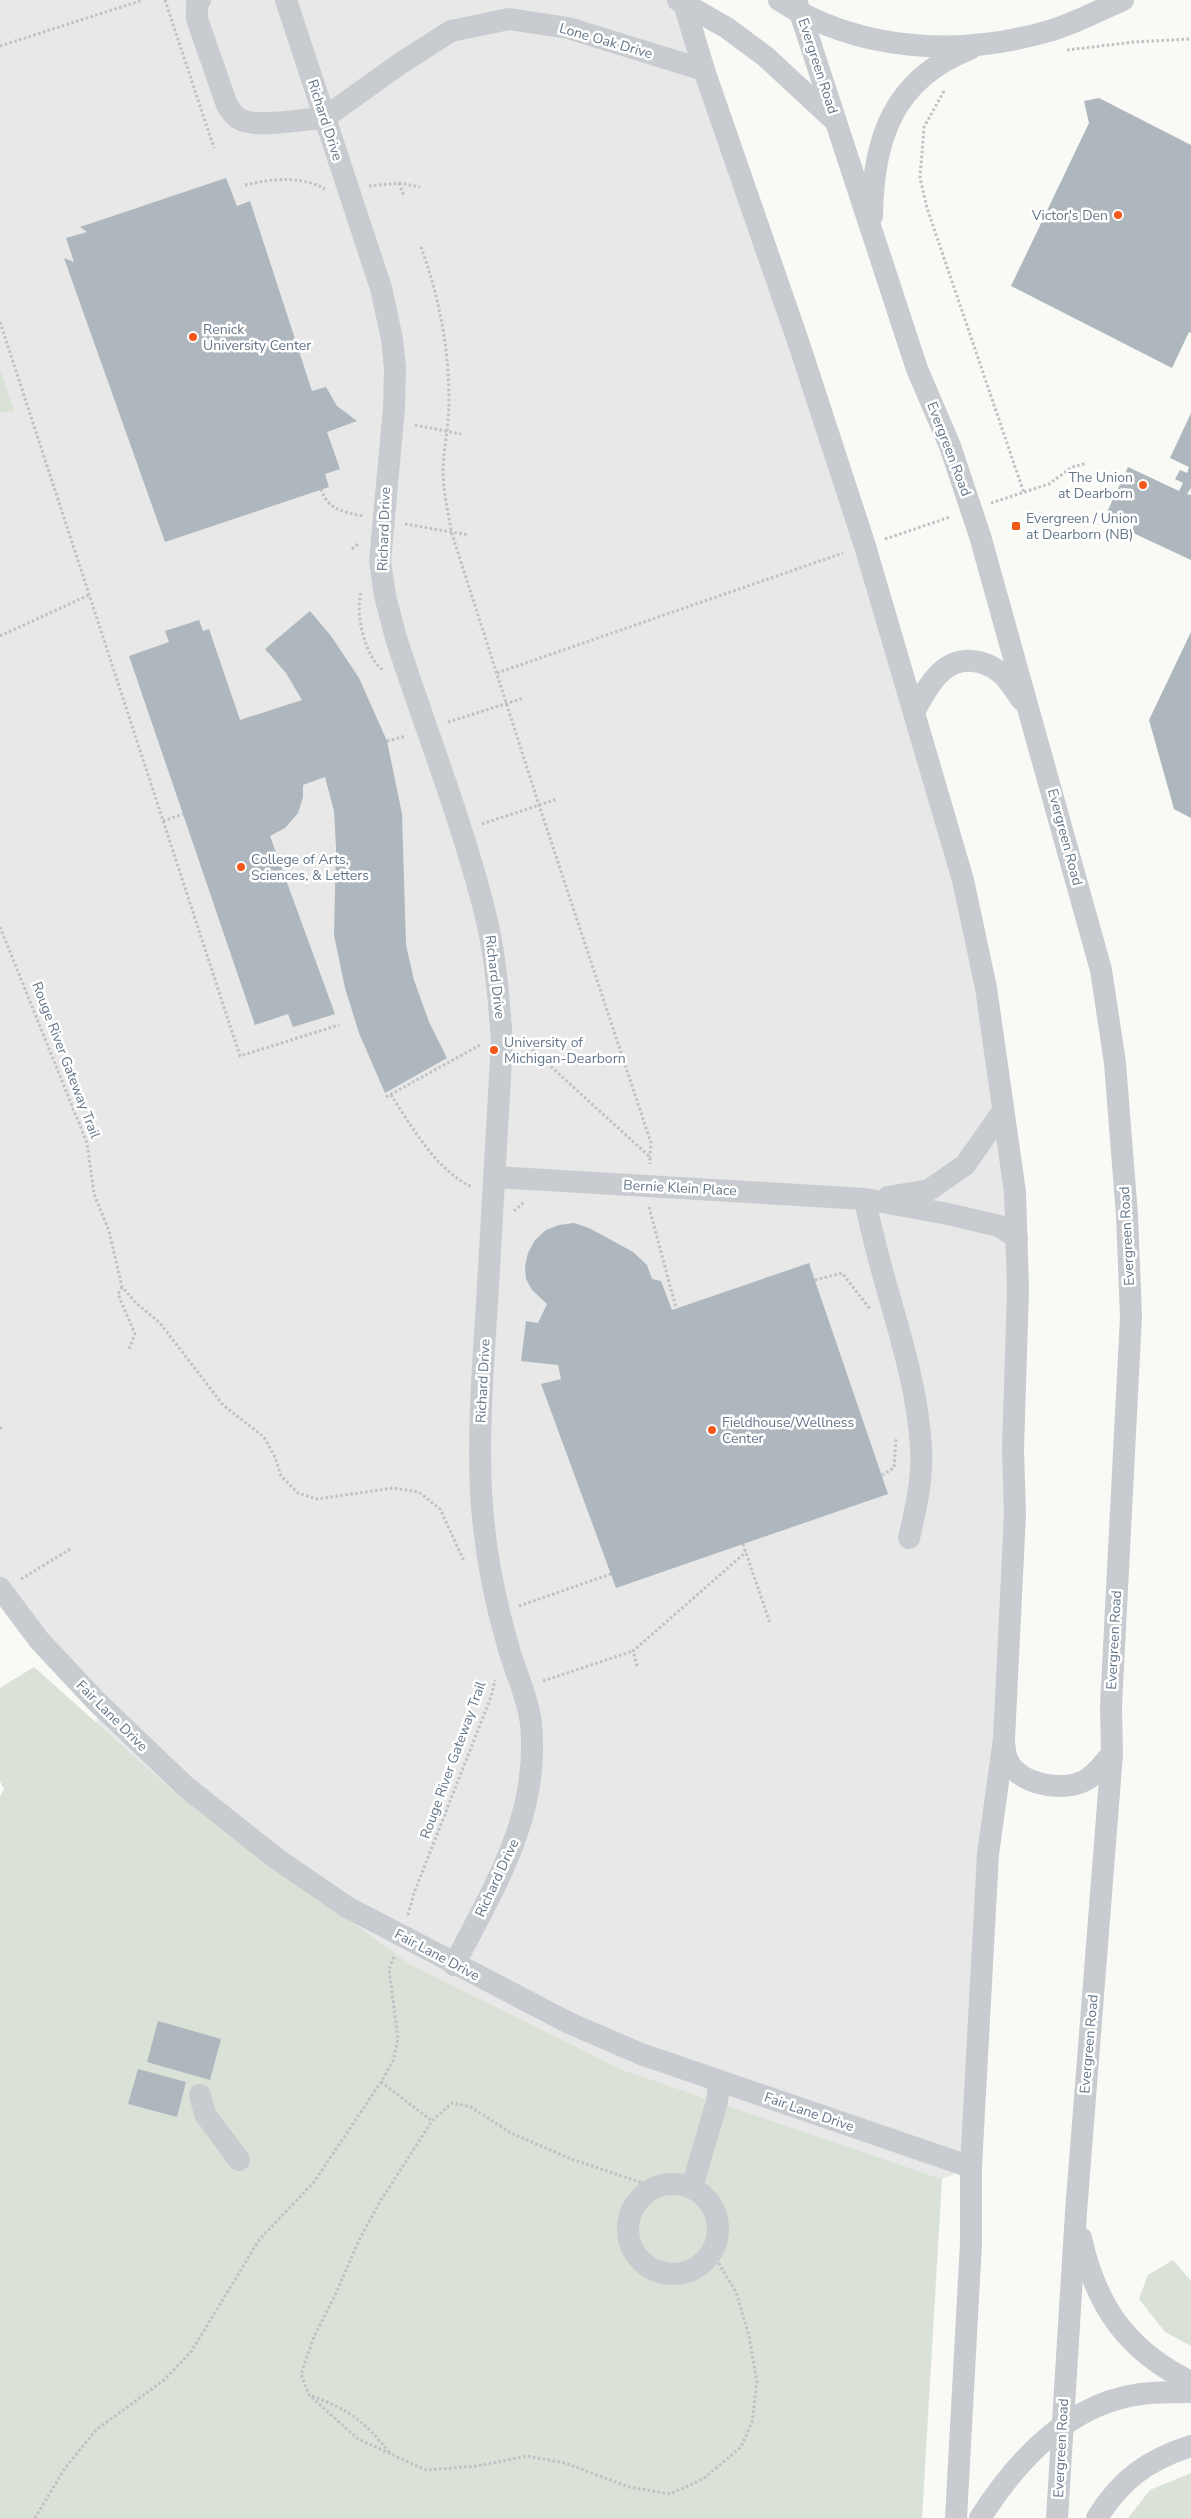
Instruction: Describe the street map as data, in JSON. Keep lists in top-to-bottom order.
{
  "streets": {
    "street": [
      "Lone Oak Drive",
      "Evergreen Road",
      "Richard Drive",
      "Bernie Klein Place",
      "Fair Lane Drive"
    ],
    "path": ["Rouge River Gateway Trail"]
  },
  "crossings": [
    ["Lone Oak Drive", "Richard Drive"],
    ["Richard Drive", "Bernie Klein Place"],
    ["Richard Drive", "Fair Lane Drive"],
    ["Rouge River Gateway Trail", "Fair Lane Drive"]
  ],
  "places": {
    "other": [
      "Victor's Den",
      "Renick University Center",
      "The Union at Dearborn",
      "College of Arts, Sciences, & Letters",
      "University of Michigan-Dearborn",
      "Fieldhouse/Wellness Center"
    ],
    "transit": ["Evergreen / Union at Dearborn (NB)"]
  }
}
